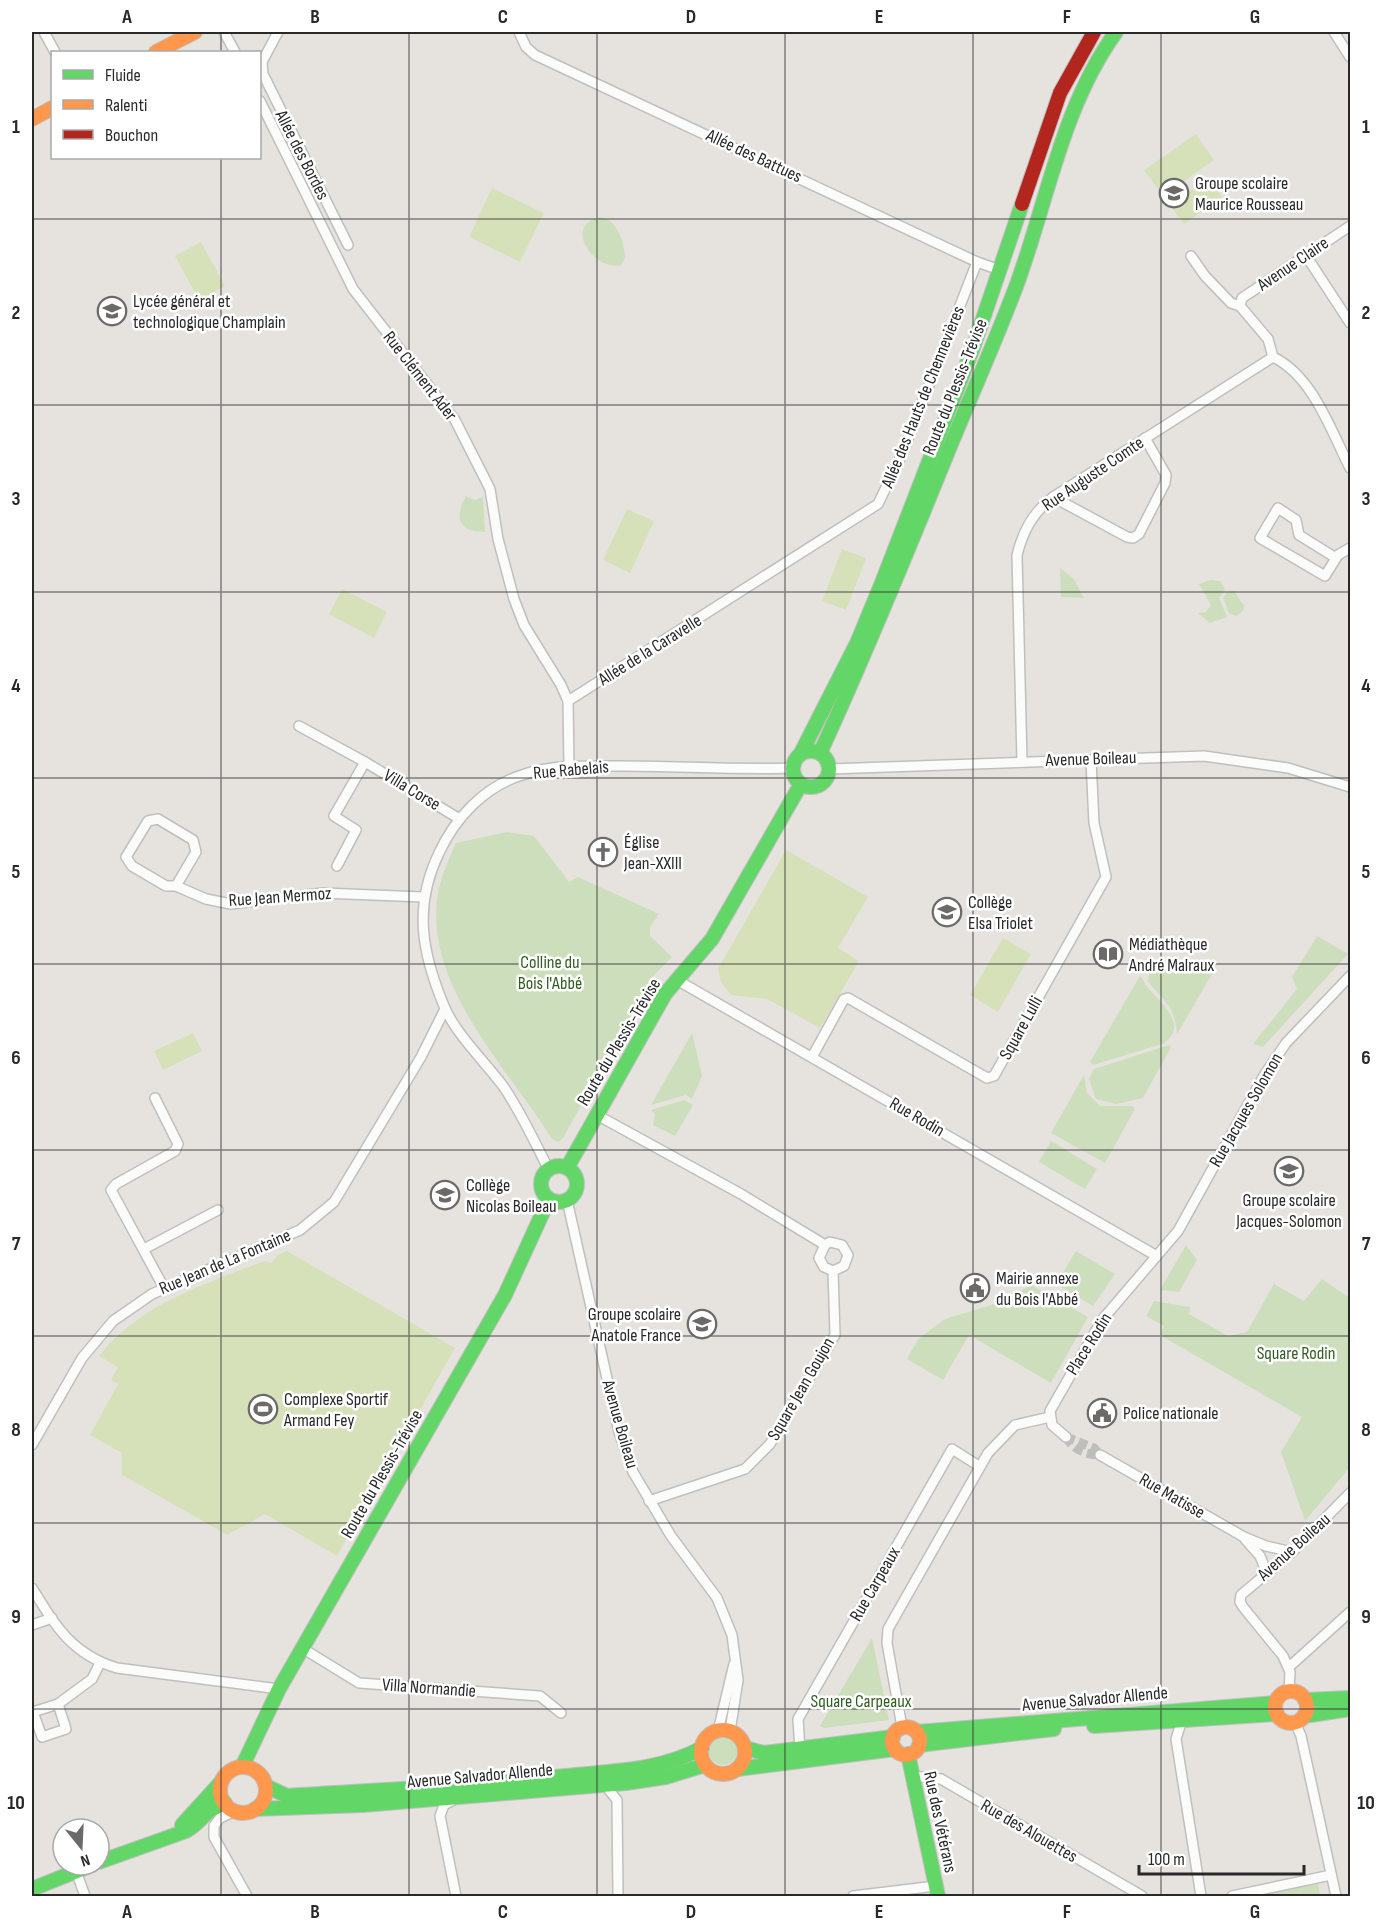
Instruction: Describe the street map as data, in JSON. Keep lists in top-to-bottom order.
{
  "streets": {
    "main road": ["Route du Plessis-Trévise", "Avenue Salvador Allende", "Rue des Vétérans"],
    "street": [
      "Allée des Bordes",
      "Allée des Battues",
      "Avenue Claire",
      "Rue Clément Ader",
      "Allée des Hauts de Chennevières",
      "Rue Auguste Comte",
      "Allée de la Caravelle",
      "Avenue Boileau",
      "Rue Rabelais",
      "Villa Corse",
      "Rue Jean Mermoz",
      "Square Lulli",
      "Rue Jacques Solomon",
      "Rue Rodin",
      "Rue Jean de La Fontaine",
      "Place Rodin",
      "Square Jean Goujon",
      "Rue Matisse",
      "Rue Carpeaux",
      "Villa Normandie",
      "Rue des Alouettes"
    ]
  },
  "crossings": [
    ["Allée des Battues", "Route du Plessis-Trévise"],
    ["Allée des Battues", "Allée des Hauts de Chennevières"],
    ["Rue Clément Ader", "Allée de la Caravelle"],
    ["Rue Clément Ader", "Rue Rabelais"],
    ["Route du Plessis-Trévise", "Avenue Boileau"],
    ["Route du Plessis-Trévise", "Rue Rabelais"],
    ["Route du Plessis-Trévise", "Rue Rodin"],
    ["Route du Plessis-Trévise", "Villa Normandie"],
    ["Route du Plessis-Trévise", "Avenue Salvador Allende"],
    ["Allée des Hauts de Chennevières", "Allée de la Caravelle"],
    ["Rue Auguste Comte", "Avenue Boileau"],
    ["Avenue Boileau", "Rue Rabelais"],
    ["Avenue Boileau", "Square Lulli"],
    ["Avenue Boileau", "Square Jean Goujon"],
    ["Avenue Boileau", "Avenue Salvador Allende"],
    ["Rue Rabelais", "Villa Corse"],
    ["Rue Rabelais", "Rue Jean Mermoz"],
    ["Rue Rabelais", "Rue Jean de La Fontaine"],
    ["Square Lulli", "Rue Rodin"],
    ["Rue Jacques Solomon", "Rue Rodin"],
    ["Rue Jacques Solomon", "Place Rodin"],
    ["Rue Rodin", "Place Rodin"],
    ["Place Rodin", "Rue Carpeaux"],
    ["Rue Carpeaux", "Rue des Vétérans"],
    ["Rue des Vétérans", "Rue des Alouettes"]
  ],
  "parks": ["Colline du Bois l'Abbé", "Square Rodin", "Square Carpeaux"],
  "places": {
    "school or university": [
      "Groupe scolaire Maurice Rousseau",
      "Lycée général et technologique Champlain",
      "Collège Elsa Triolet",
      "Groupe scolaire Jacques-Solomon",
      "Collège Nicolas Boileau",
      "Groupe scolaire Anatole France"
    ],
    "church": ["Église Jean-XXIII"],
    "library": ["Médiathèque André Malraux"],
    "public building": ["Mairie annexe du Bois l'Abbé", "Police nationale"],
    "sports": ["Complexe Sportif Armand Fey"]
  },
  "legend": ["Fluide", "Ralenti", "Bouchon"],
  "scale_bar": "100 m",
  "north": "bottom",
  "grid": {
    "columns": [
      "A",
      "B",
      "C",
      "D",
      "E",
      "F",
      "G"
    ],
    "rows": [
      "1",
      "2",
      "3",
      "4",
      "5",
      "6",
      "7",
      "8",
      "9",
      "10"
    ]
  }
}
